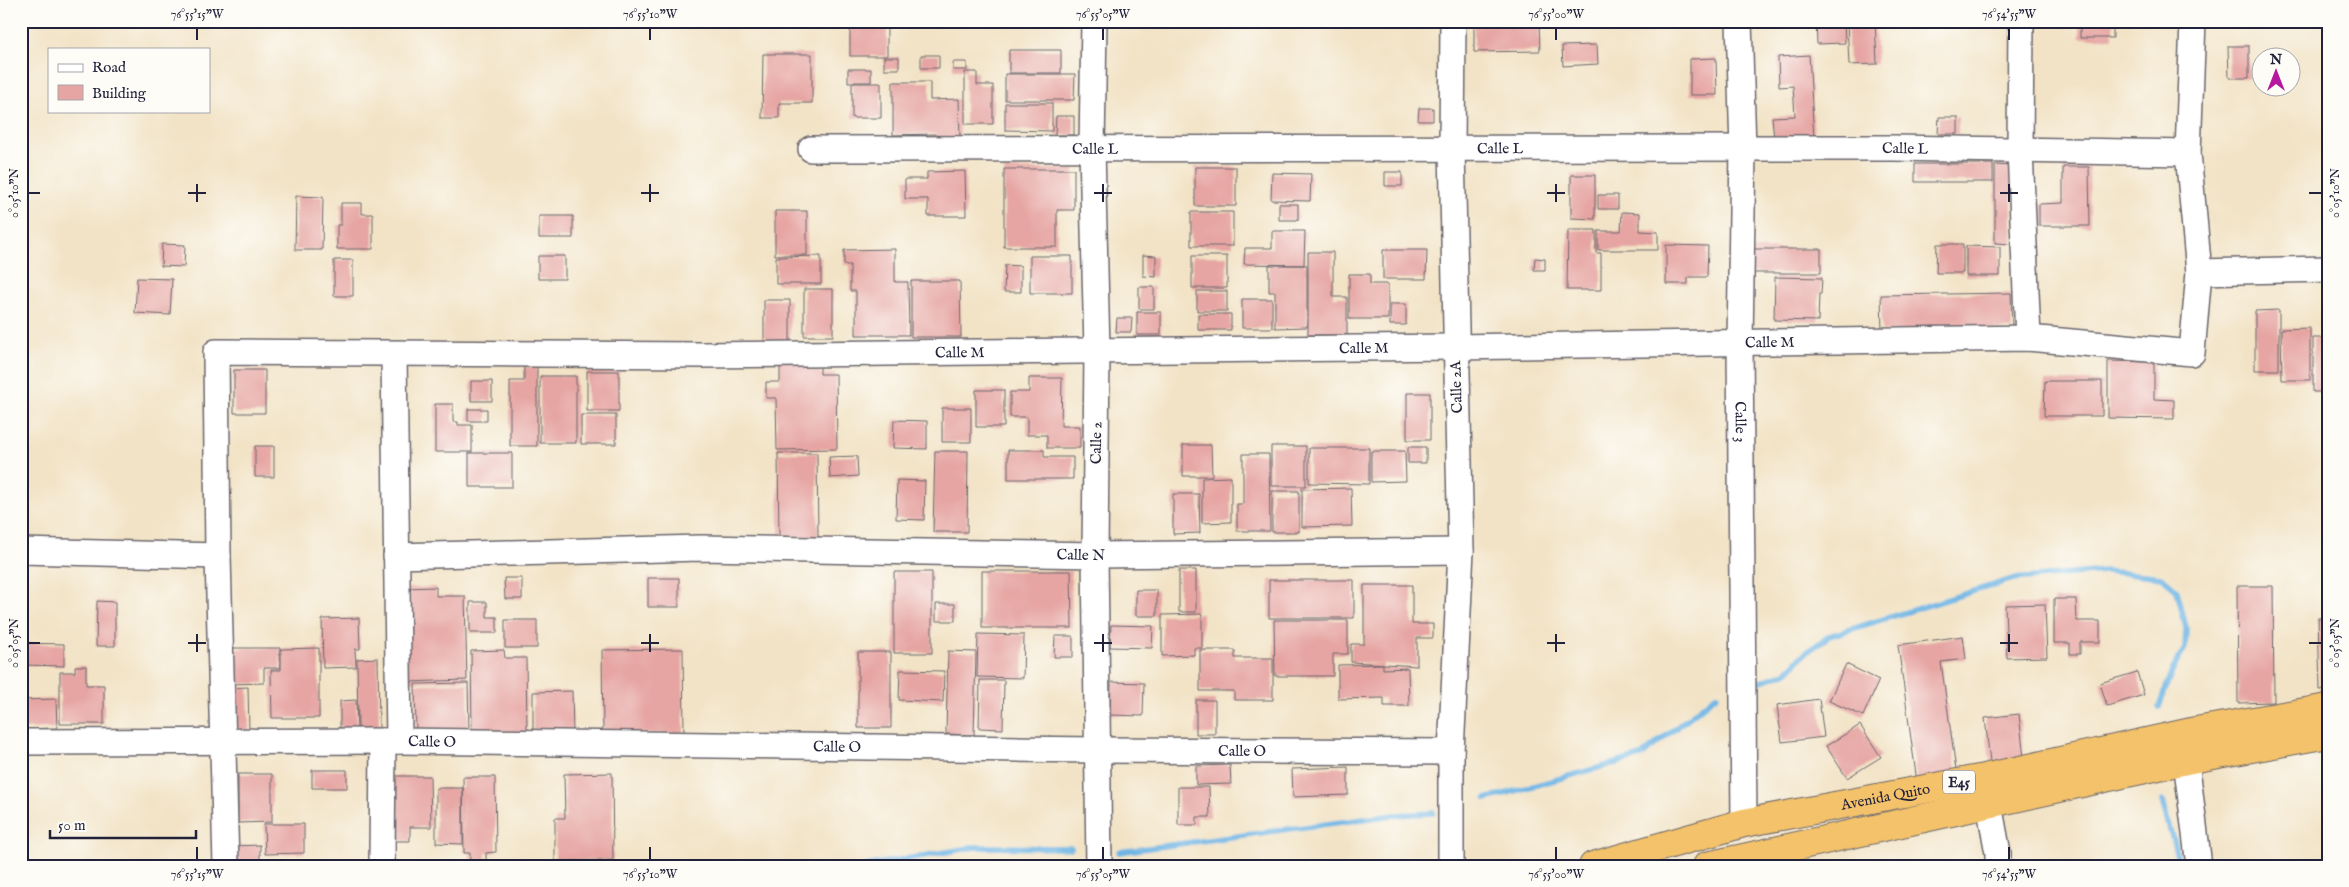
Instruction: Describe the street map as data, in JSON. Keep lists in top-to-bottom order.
{
  "streets": {
    "highway": ["E45", "Avenida Quito"],
    "street": [
      "Calle L",
      "Calle M",
      "Calle 2A",
      "Calle 3",
      "Calle 2",
      "Calle N",
      "Calle O"
    ]
  },
  "crossings": [
    ["Calle L", "Calle 2A"],
    ["Calle L", "Calle 3"],
    ["Calle L", "Calle 2"],
    ["Calle M", "Calle 2A"],
    ["Calle M", "Calle 3"],
    ["Calle M", "Calle 2"],
    ["Calle 2A", "Calle N"],
    ["Calle 2A", "Calle O"],
    ["Calle 3", "Avenida Quito"],
    ["Calle 2", "Calle N"],
    ["Calle 2", "Calle O"]
  ],
  "legend": ["Road", "Building"],
  "scale_bar": "50 m",
  "north": "top",
  "coordinates": [
    "76°55'15\"W",
    "76°55'10\"W",
    "76°55'05\"W",
    "76°55'00\"W",
    "76°54'55\"W",
    "0°05'10\"N",
    "0°05'05\"N"
  ]
}
